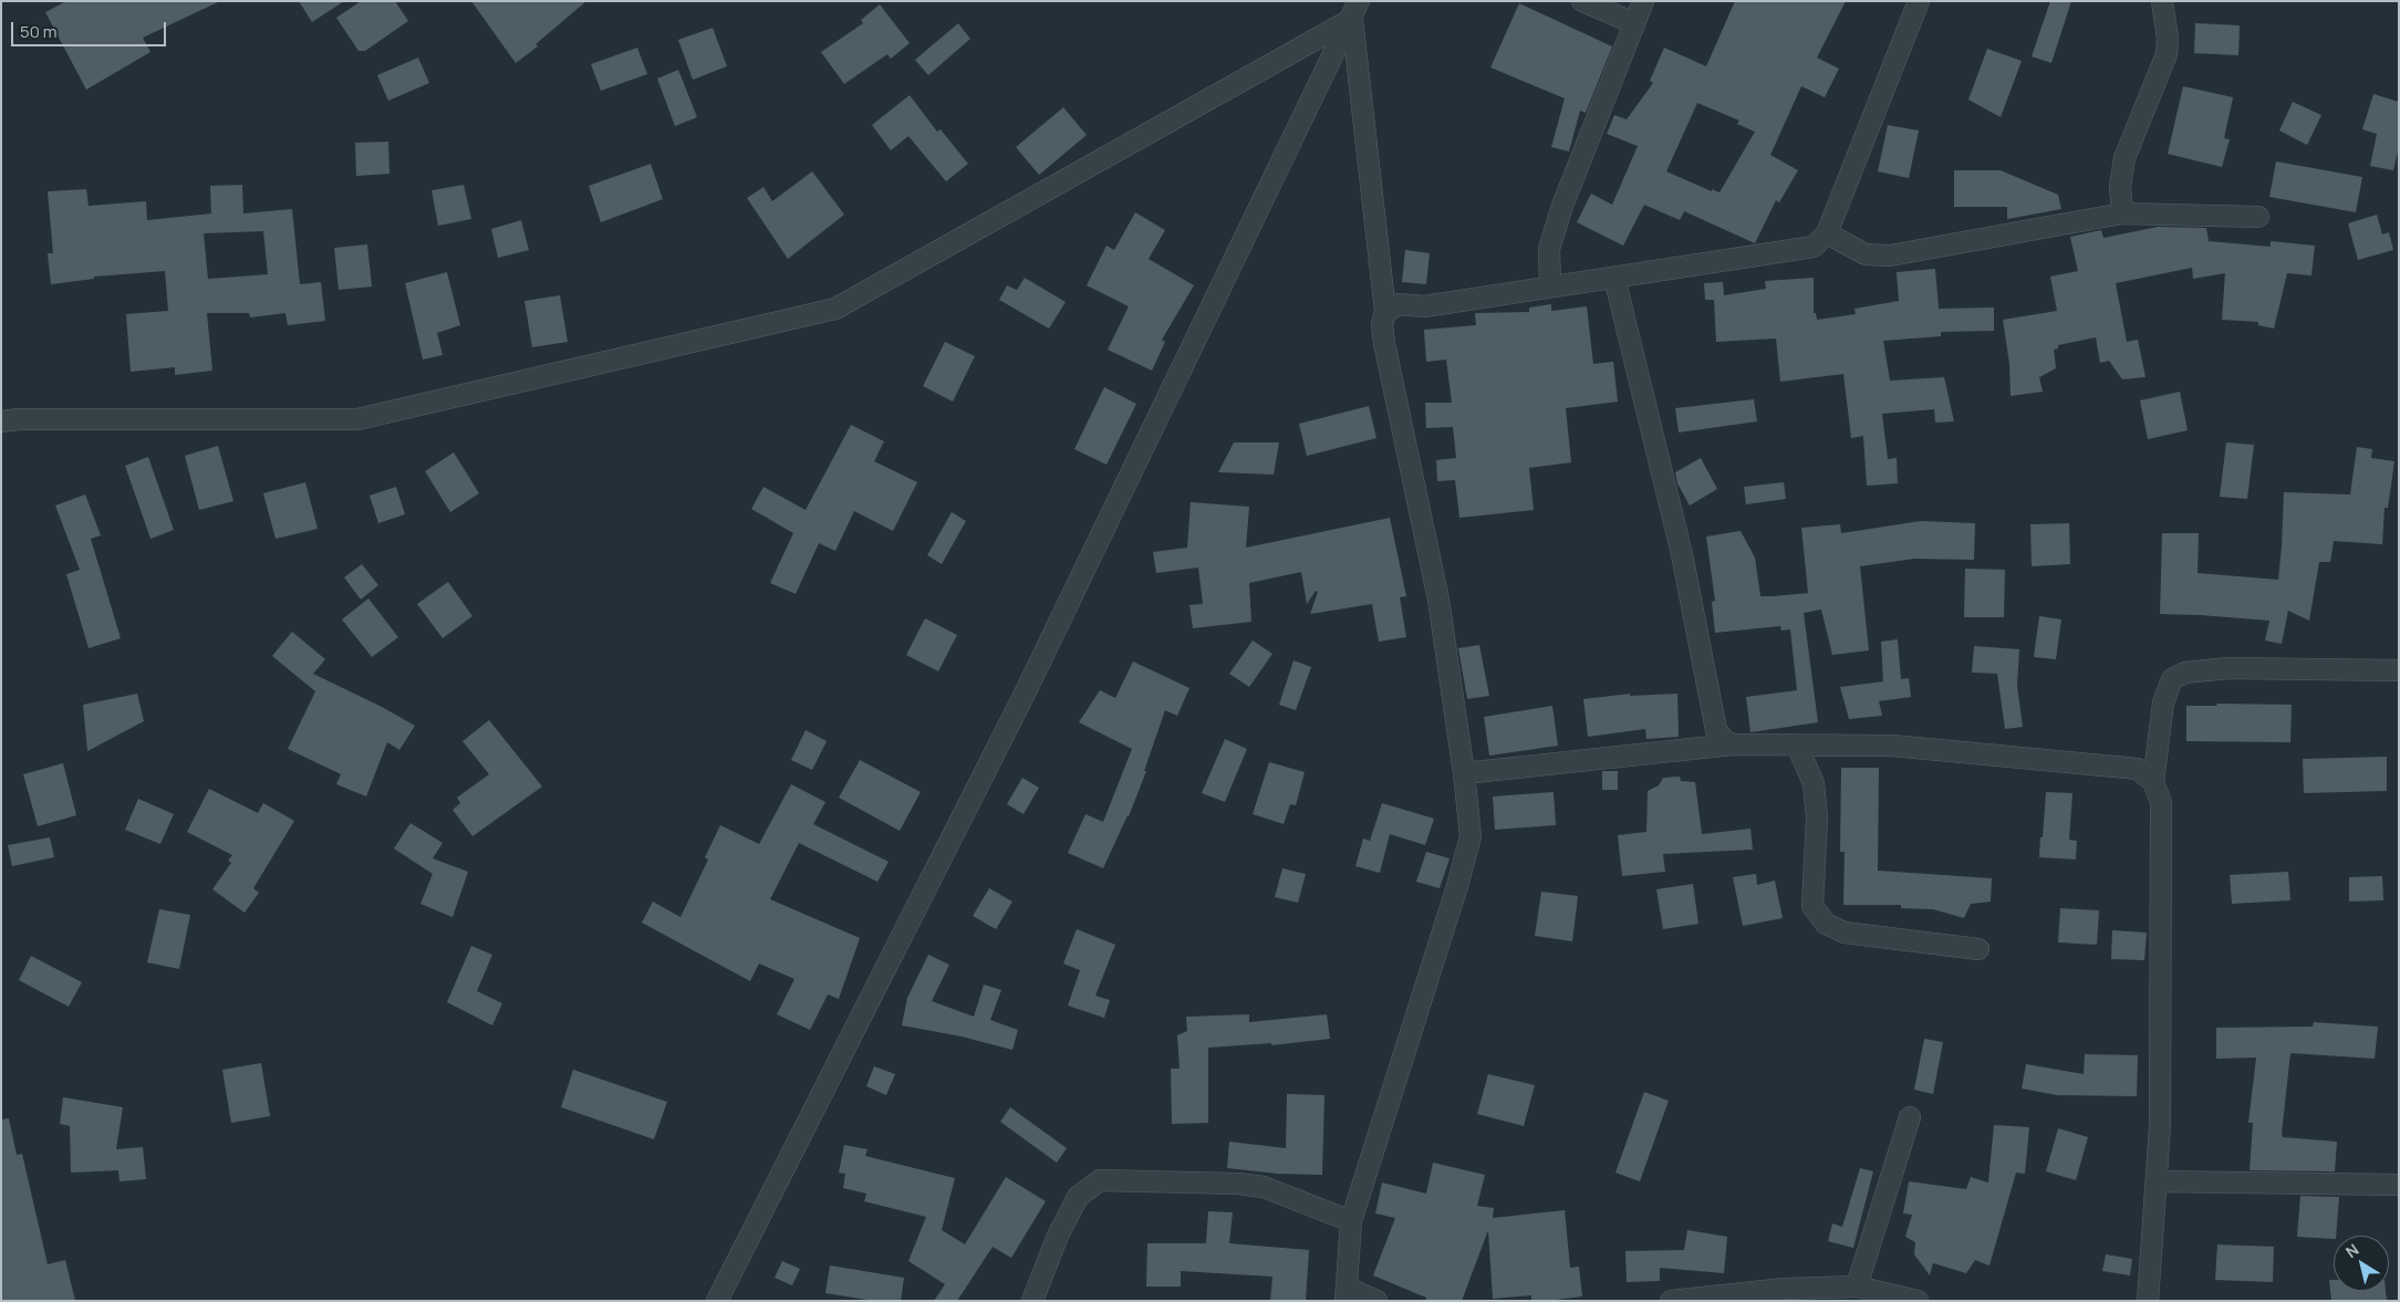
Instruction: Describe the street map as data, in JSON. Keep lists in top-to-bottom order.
{
  "scale_bar": "50 m",
  "north": "top left"
}
